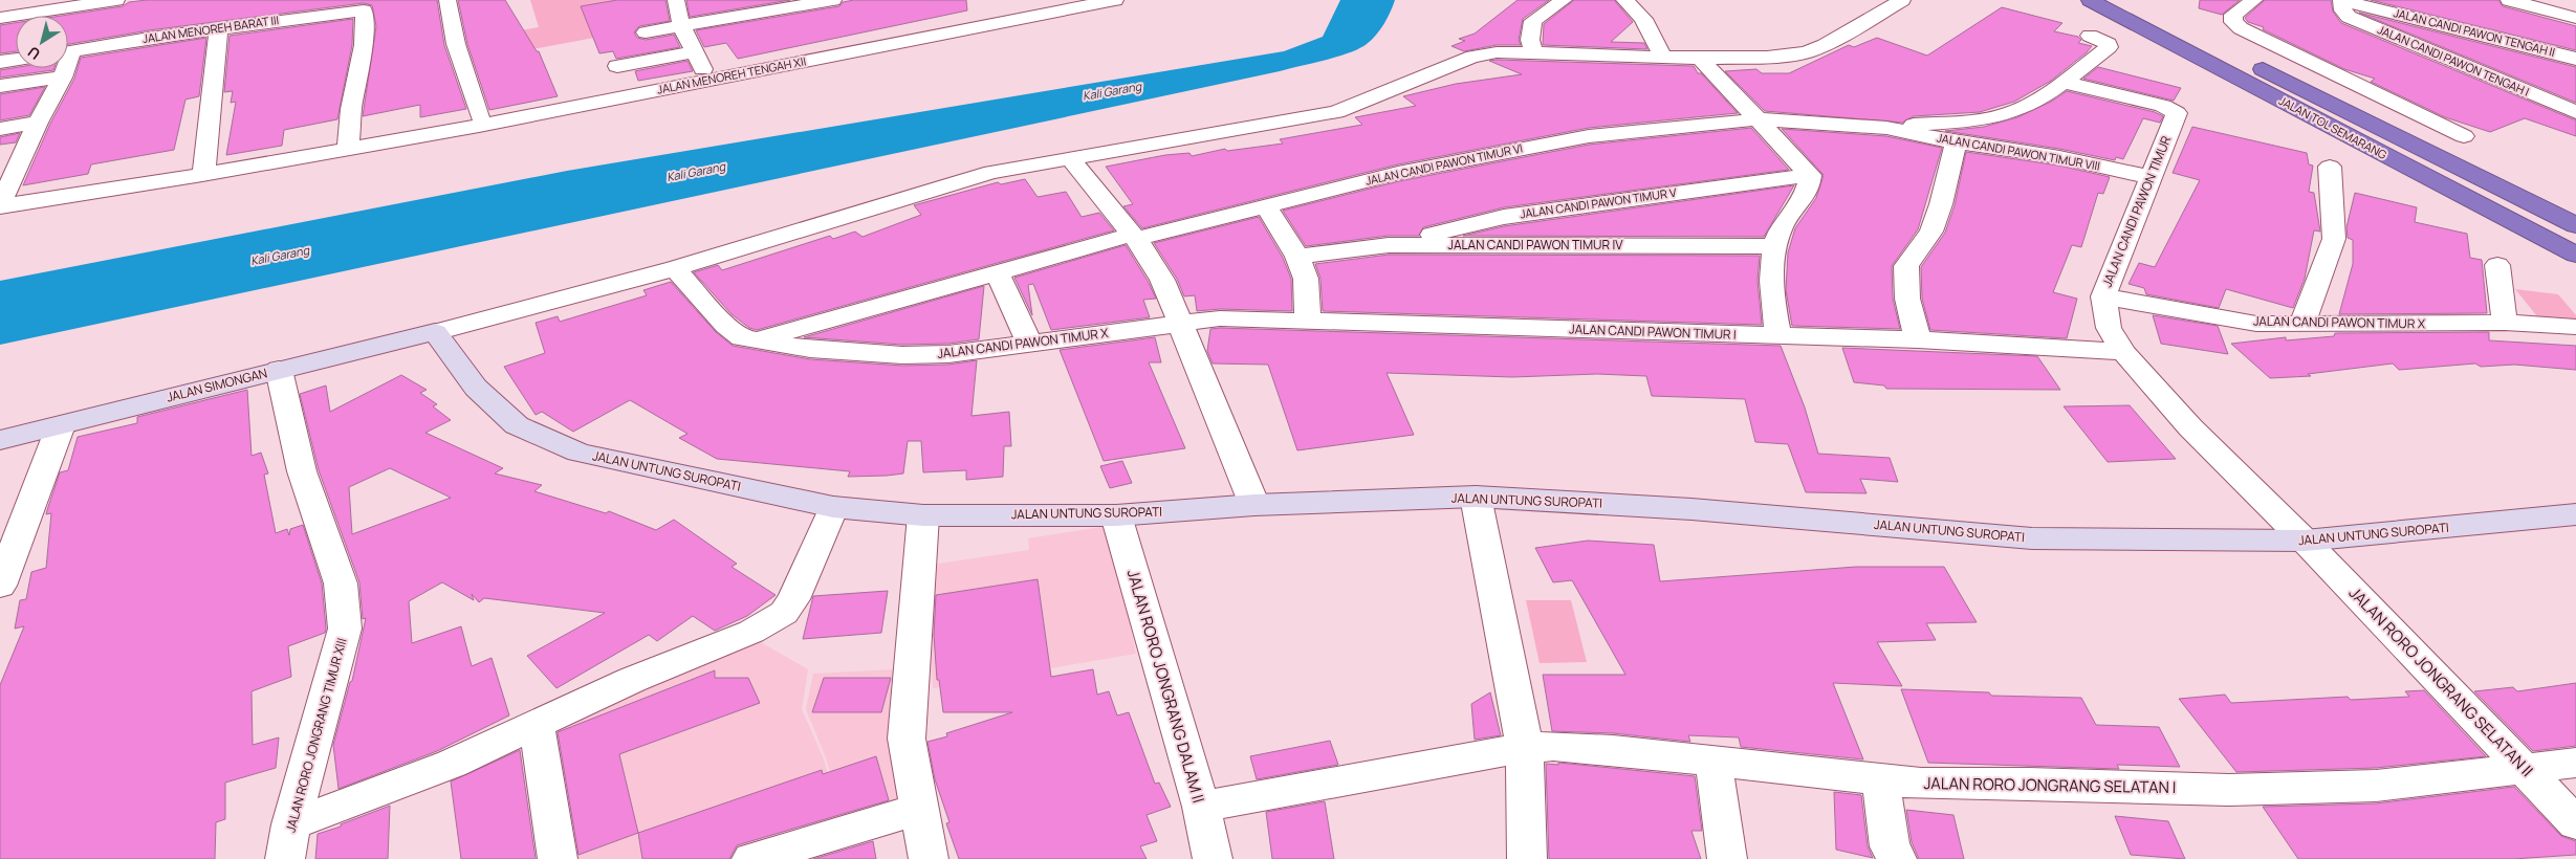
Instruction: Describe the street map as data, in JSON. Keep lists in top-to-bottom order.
{
  "streets": {
    "highway": ["JALAN TOL SEMARANG"],
    "main road": ["JALAN SIMONGAN", "JALAN UNTUNG SUROPATI"],
    "street": [
      "JALAN MENOREH BARAT III",
      "JALAN CANDI PAWON TENGAH II",
      "JALAN CANDI PAWON TENGAH I",
      "JALAN MENOREH TENGAH XII",
      "JALAN CANDI PAWON TIMUR VIII",
      "JALAN CANDI PAWON TIMUR VI",
      "JALAN CANDI PAWON TIMUR V",
      "JALAN CANDI PAWON TIMUR",
      "JALAN CANDI PAWON TIMUR IV",
      "JALAN CANDI PAWON TIMUR X",
      "JALAN CANDI PAWON TIMUR I",
      "JALAN RORO JONGRANG SELATAN II",
      "JALAN RORO JONGRANG DALAM II",
      "JALAN RORO JONGRANG TIMUR XIII",
      "JALAN RORO JONGRANG SELATAN I"
    ]
  },
  "crossings": [
    ["JALAN CANDI PAWON TENGAH II", "JALAN CANDI PAWON TENGAH I"],
    ["JALAN CANDI PAWON TIMUR VIII", "JALAN CANDI PAWON TIMUR VI"],
    ["JALAN CANDI PAWON TIMUR VIII", "JALAN CANDI PAWON TIMUR"],
    ["JALAN CANDI PAWON TIMUR VI", "JALAN CANDI PAWON TIMUR X"],
    ["JALAN CANDI PAWON TIMUR V", "JALAN CANDI PAWON TIMUR IV"],
    ["JALAN CANDI PAWON TIMUR", "JALAN CANDI PAWON TIMUR X"],
    ["JALAN CANDI PAWON TIMUR", "JALAN CANDI PAWON TIMUR I"],
    ["JALAN CANDI PAWON TIMUR", "JALAN UNTUNG SUROPATI"],
    ["JALAN CANDI PAWON TIMUR", "JALAN RORO JONGRANG SELATAN II"],
    ["JALAN CANDI PAWON TIMUR X", "JALAN CANDI PAWON TIMUR I"],
    ["JALAN SIMONGAN", "JALAN UNTUNG SUROPATI"],
    ["JALAN SIMONGAN", "JALAN RORO JONGRANG TIMUR XIII"],
    ["JALAN UNTUNG SUROPATI", "JALAN RORO JONGRANG SELATAN II"],
    ["JALAN UNTUNG SUROPATI", "JALAN RORO JONGRANG DALAM II"],
    ["JALAN RORO JONGRANG SELATAN II", "JALAN RORO JONGRANG SELATAN I"],
    ["JALAN RORO JONGRANG DALAM II", "JALAN RORO JONGRANG SELATAN I"]
  ],
  "water": ["Kali Garang"],
  "north": "bottom left"
}
